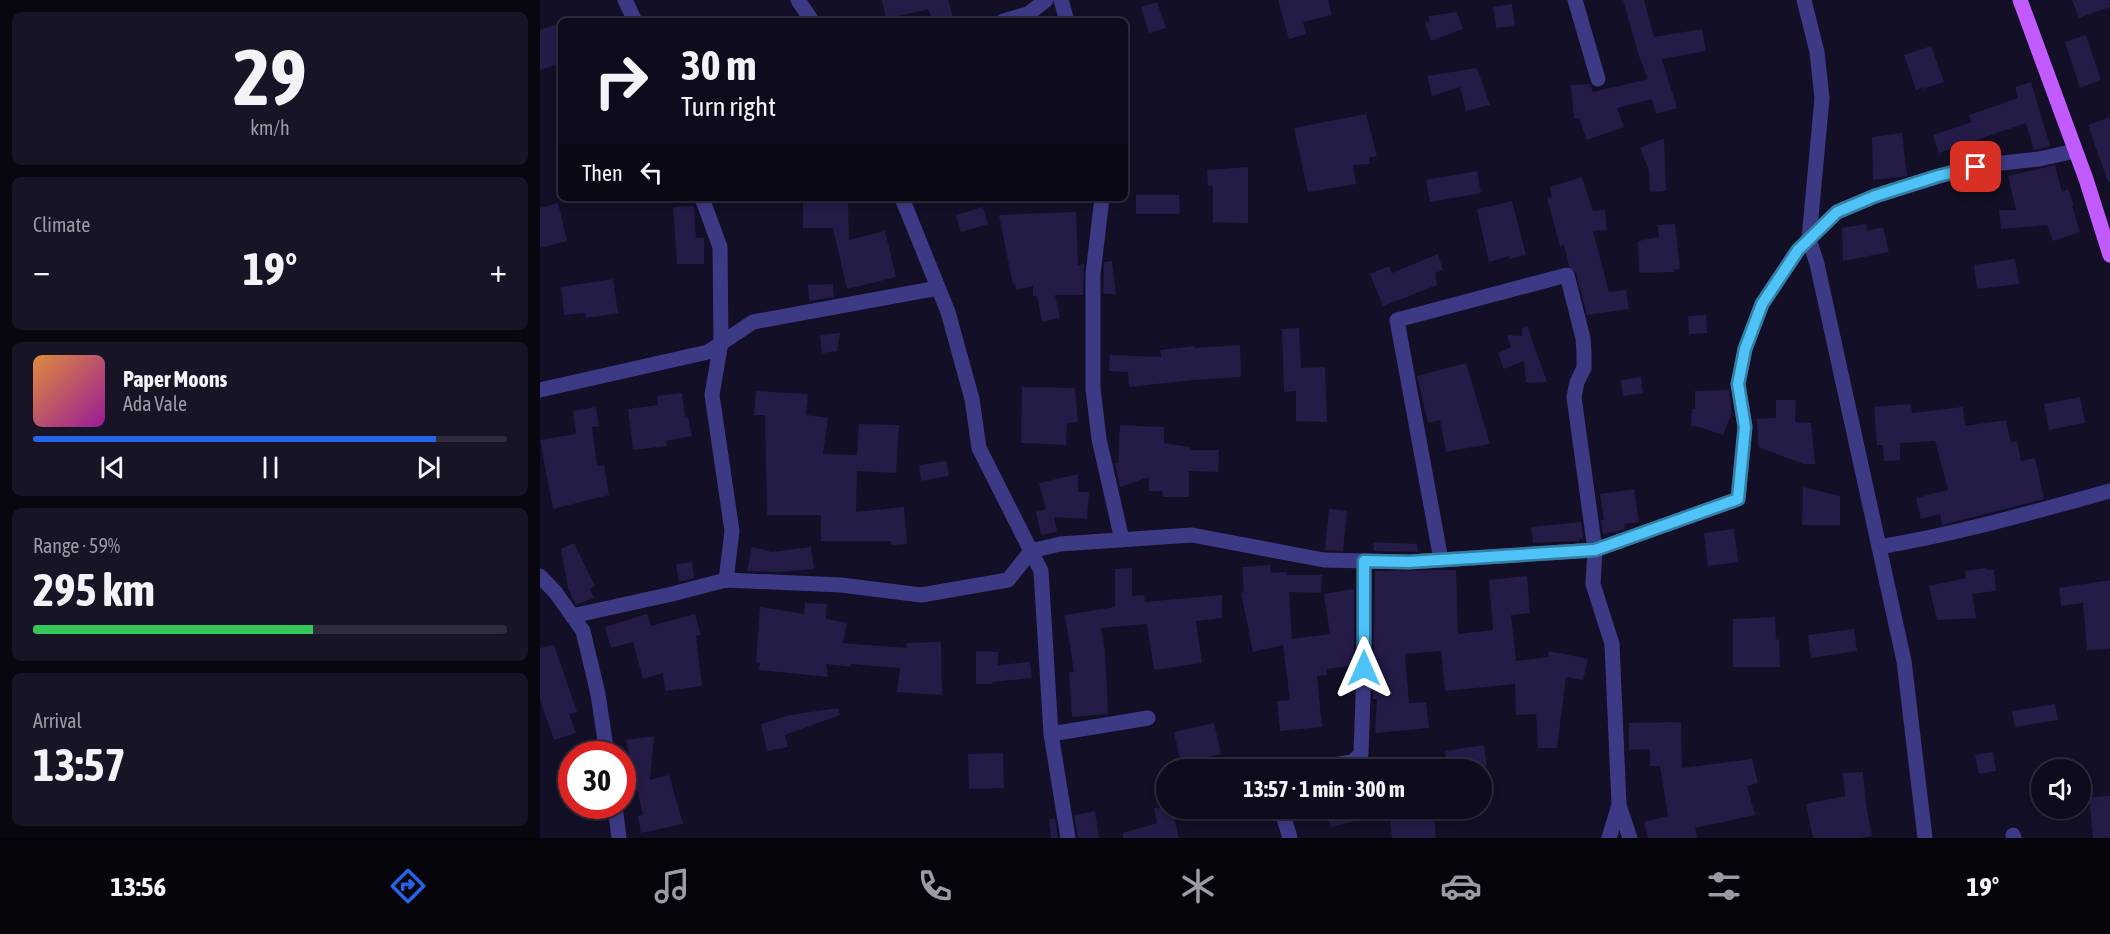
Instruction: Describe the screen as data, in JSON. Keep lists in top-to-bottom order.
{
  "page": {
    "tile": [
      ["29", "km/h"],
      "Climate",
      ["Range · 59%", "295 km"],
      ["Arrival", "13:57"]
    ],
    "turn": ["30 m", "Turn right"],
    "then": "Then",
    "heat": ["−", "19°", "+"],
    "song": ["Paper Moons", "Ada Vale"],
    "limit": "30",
    "trip": "13:57 · 1 min · 300 m",
    "tabs": ["13:56", "19°"]
  }
}
